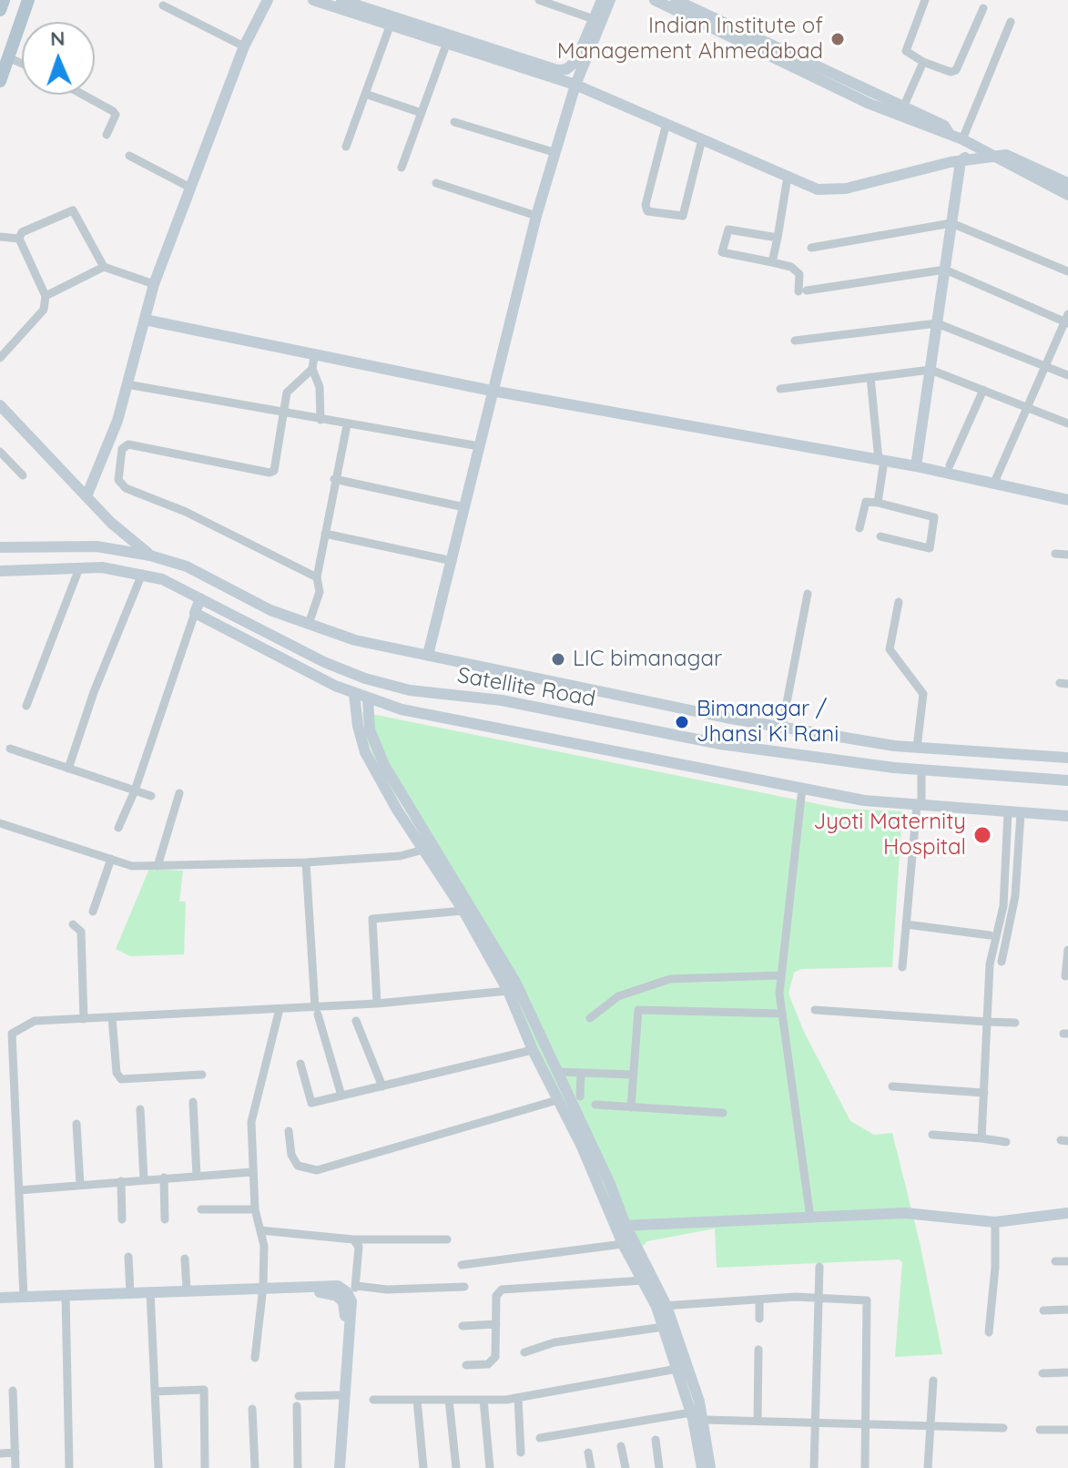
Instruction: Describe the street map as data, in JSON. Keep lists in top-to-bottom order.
{
  "streets": {
    "street": ["Satellite Road"]
  },
  "places": [
    "Indian Institute of Management Ahmedabad",
    "LIC bimanagar",
    "Bimanagar / Jhansi Ki Rani",
    "Jyoti Maternity Hospital"
  ],
  "north": "top"
}
